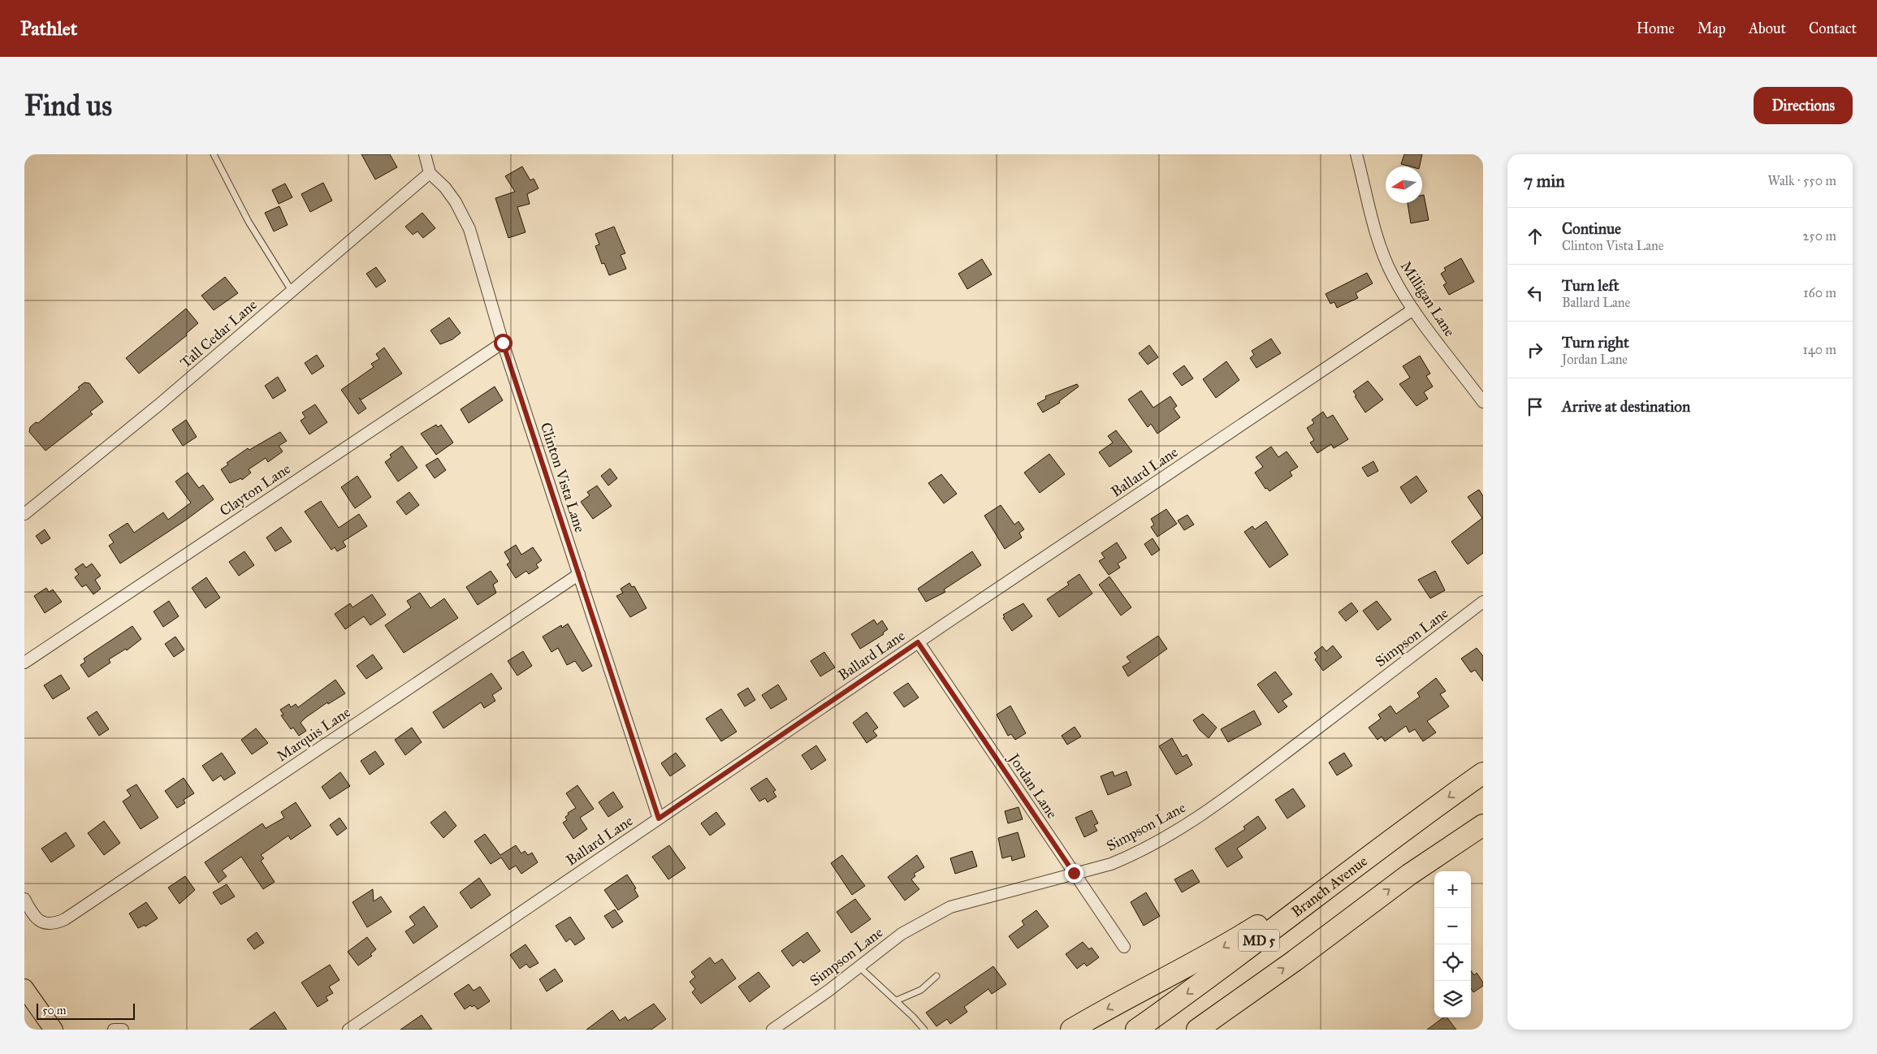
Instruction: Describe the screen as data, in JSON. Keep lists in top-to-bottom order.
{
  "streets": {
    "highway": ["Branch Avenue", "MD 5"],
    "street": [
      "Milligan Lane",
      "Tall Cedar Lane",
      "Ballard Lane",
      "Clinton Vista Lane",
      "Clayton Lane",
      "Simpson Lane",
      "Marquis Lane",
      "Jordan Lane"
    ]
  },
  "crossings": [
    ["Milligan Lane", "Ballard Lane"],
    ["Tall Cedar Lane", "Clinton Vista Lane"],
    ["Ballard Lane", "Clinton Vista Lane"],
    ["Ballard Lane", "Jordan Lane"],
    ["Clinton Vista Lane", "Clayton Lane"],
    ["Clinton Vista Lane", "Marquis Lane"],
    ["Simpson Lane", "Jordan Lane"]
  ],
  "scale_bar": "50 m",
  "north": "left",
  "page": {
    "header": "Pathlet",
    "nav": [
      "Home",
      "Map",
      "About",
      "Contact"
    ],
    "buttons": "Directions",
    "title": "Find us",
    "heading": ["7 min", "Walk · 550 m"],
    "list": [
      ["Continue", "Clinton Vista Lane", "250 m"],
      ["Turn left", "Ballard Lane", "160 m"],
      ["Turn right", "Jordan Lane", "140 m"],
      "Arrive at destination"
    ],
    "map_buttons": ["+", "−"],
    "scale": "50 m"
  }
}
